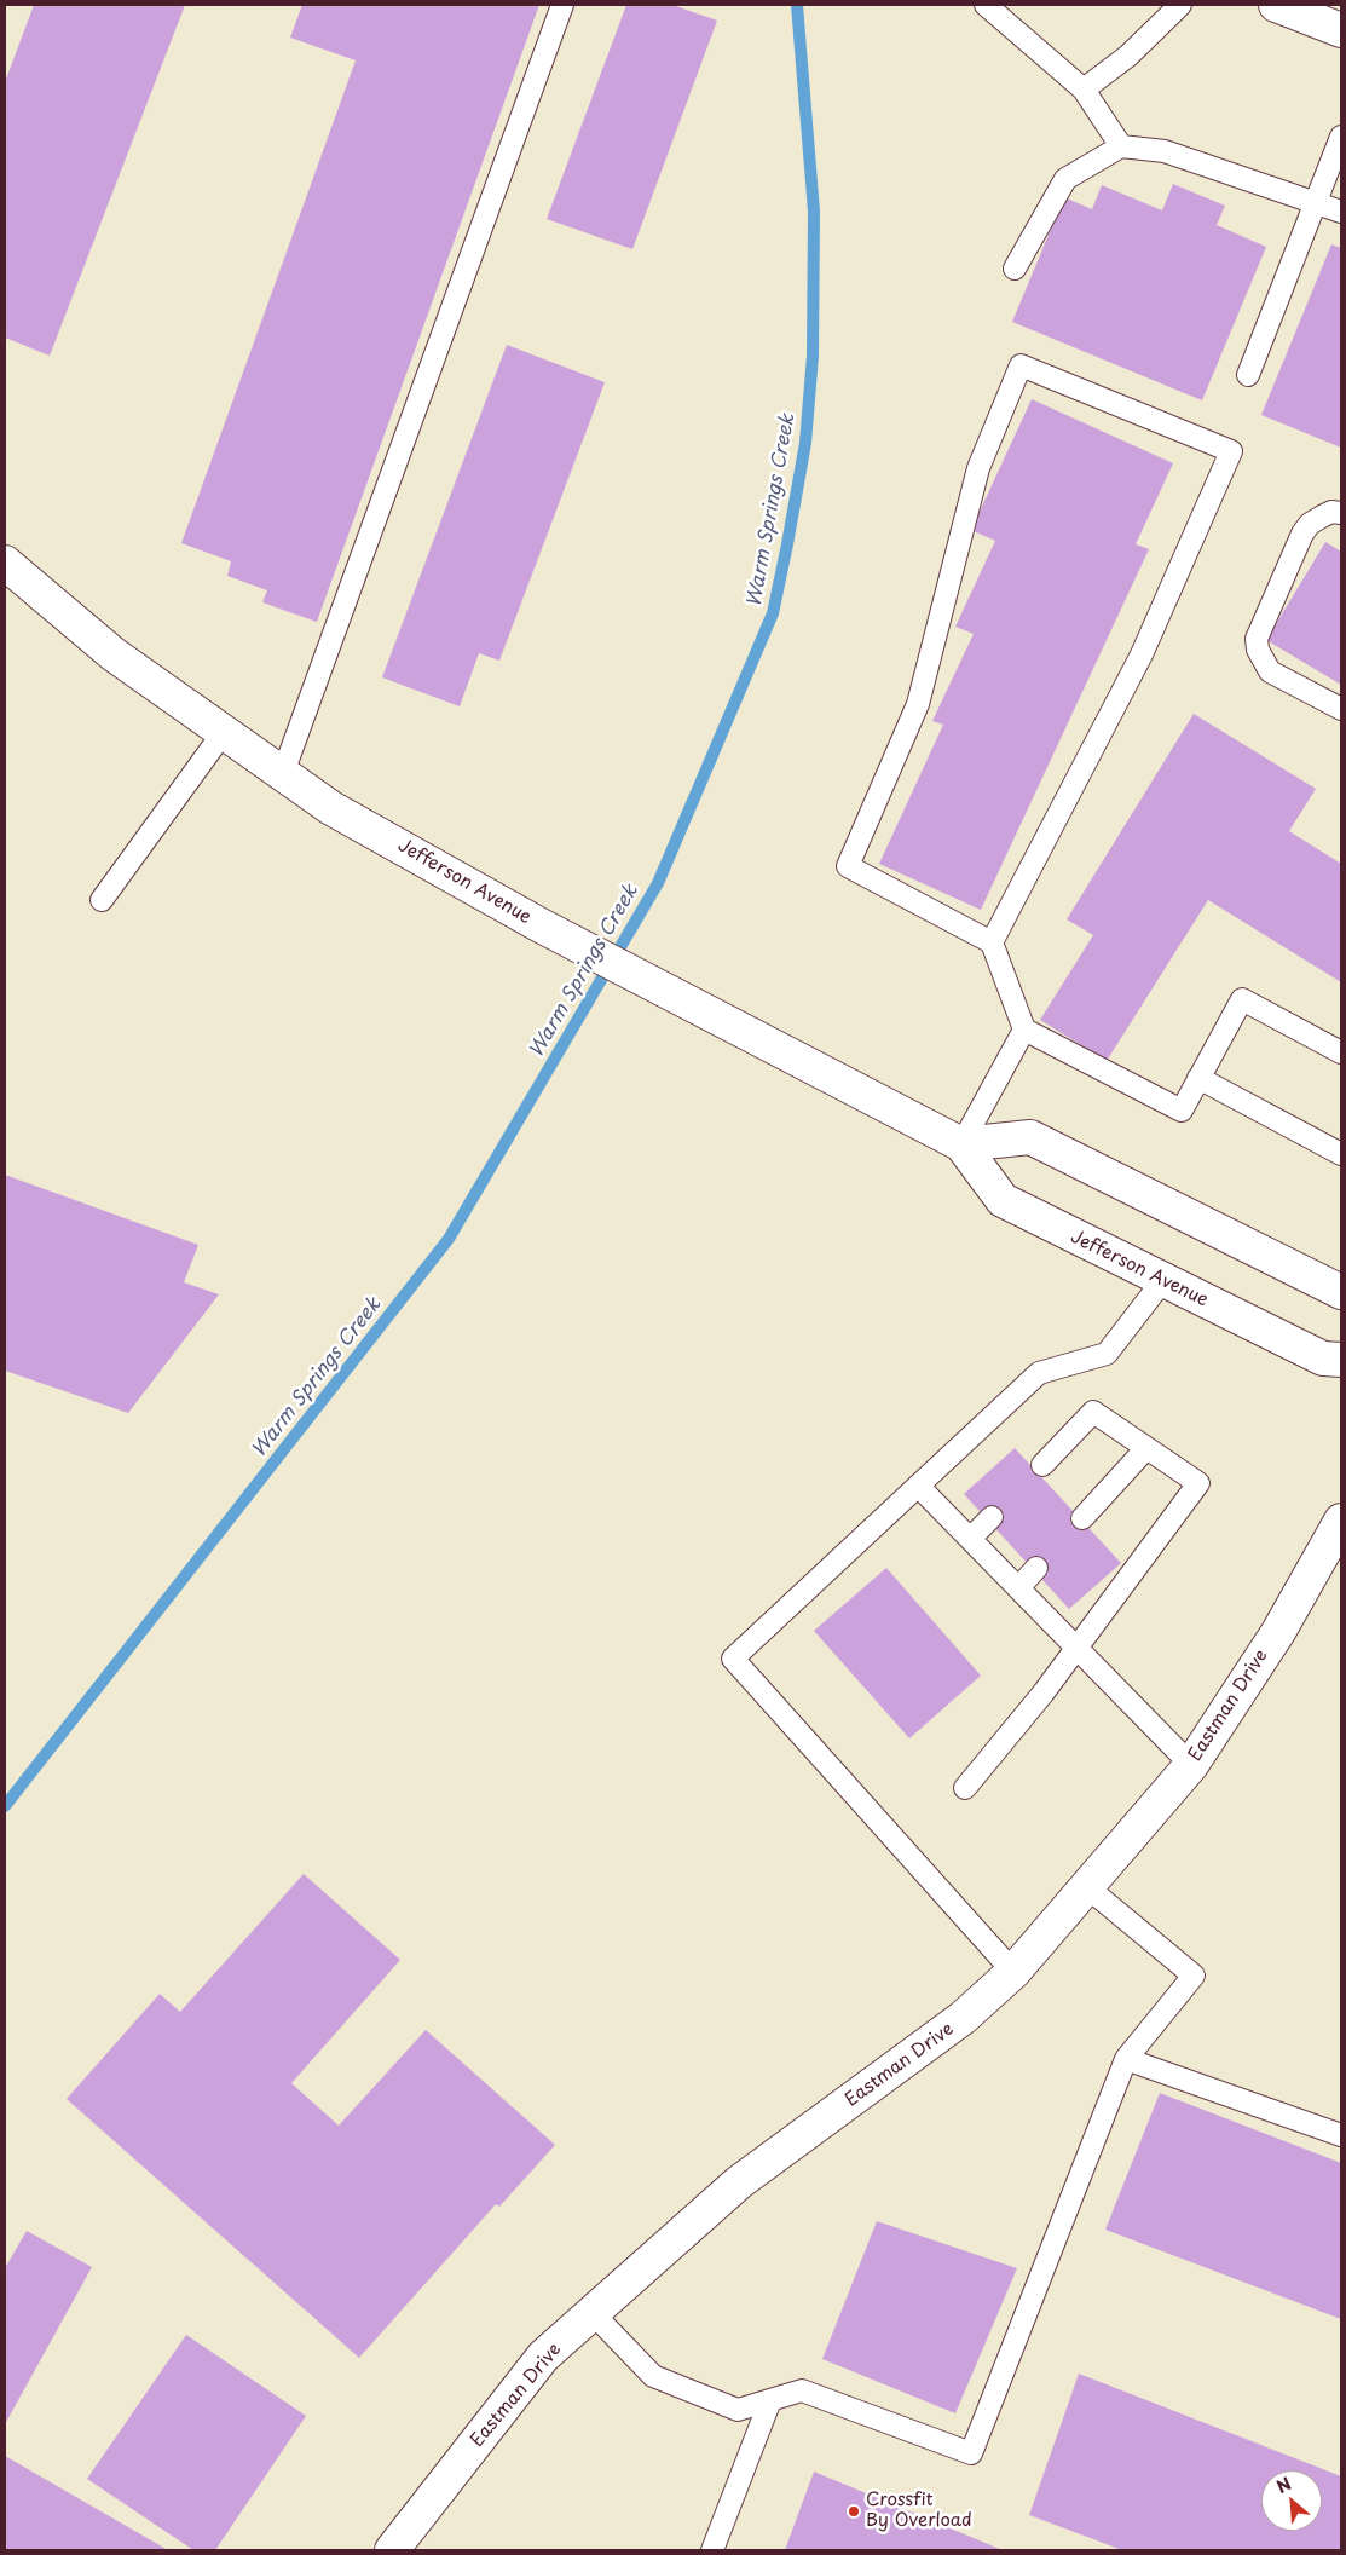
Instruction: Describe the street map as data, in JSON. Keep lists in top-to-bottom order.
{
  "streets": {
    "main road": ["Jefferson Avenue", "Eastman Drive"]
  },
  "water": ["Warm Springs Creek"],
  "places": ["Crossfit By Overload"],
  "north": "top left"
}
